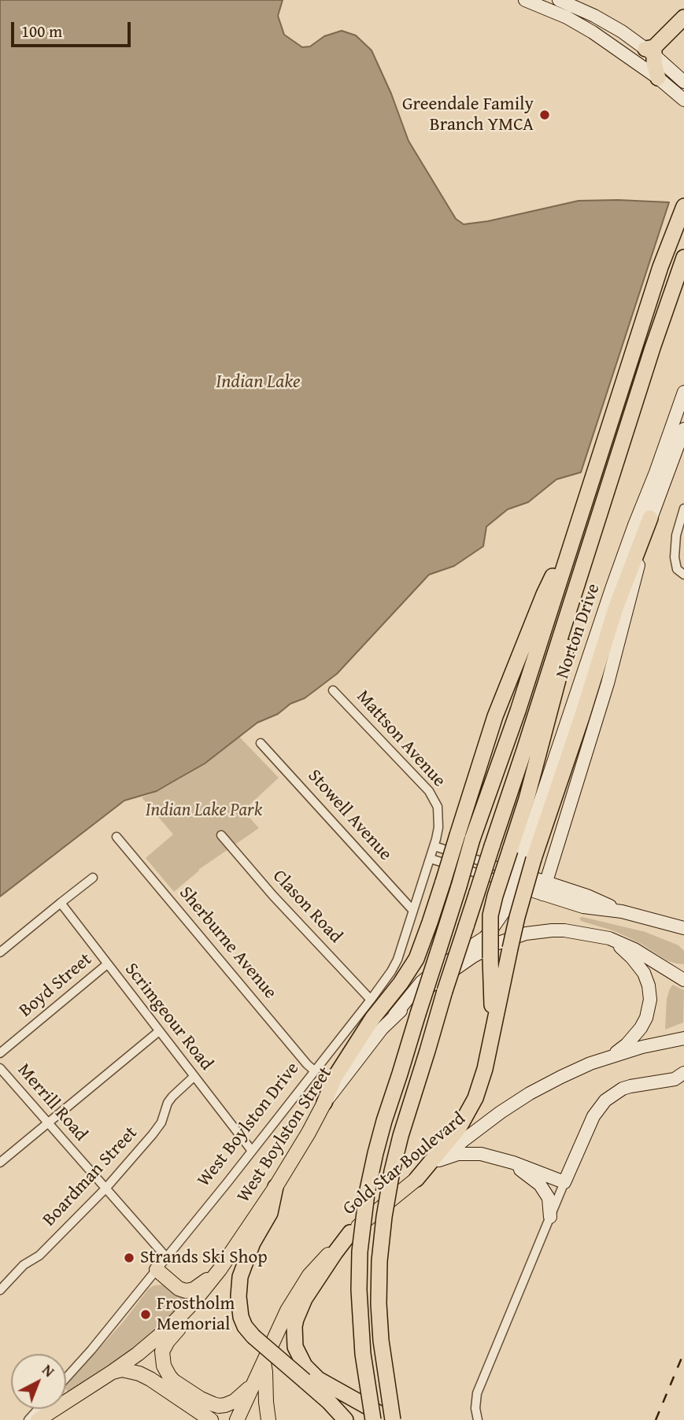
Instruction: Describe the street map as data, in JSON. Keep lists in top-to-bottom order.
{
  "streets": {
    "main road": ["Norton Drive", "West Boylston Street", "Gold Star Boulevard"],
    "street": [
      "Mattson Avenue",
      "Stowell Avenue",
      "Clason Road",
      "Sherburne Avenue",
      "Boyd Street",
      "Scrimgeour Road",
      "Merrill Road",
      "West Boylston Drive",
      "Boardman Street"
    ]
  },
  "crossings": [
    ["Norton Drive", "West Boylston Street"],
    ["Mattson Avenue", "West Boylston Drive"],
    ["Stowell Avenue", "West Boylston Drive"],
    ["Clason Road", "West Boylston Drive"],
    ["Sherburne Avenue", "West Boylston Drive"],
    ["Boyd Street", "Scrimgeour Road"],
    ["Scrimgeour Road", "West Boylston Drive"],
    ["Scrimgeour Road", "Boardman Street"],
    ["Merrill Road", "West Boylston Drive"],
    ["Merrill Road", "Boardman Street"]
  ],
  "water": ["Indian Lake"],
  "parks": ["Indian Lake Park"],
  "places": ["Greendale Family Branch YMCA", "Strands Ski Shop", "Frostholm Memorial"],
  "scale_bar": "100 m",
  "north": "top right"
}
